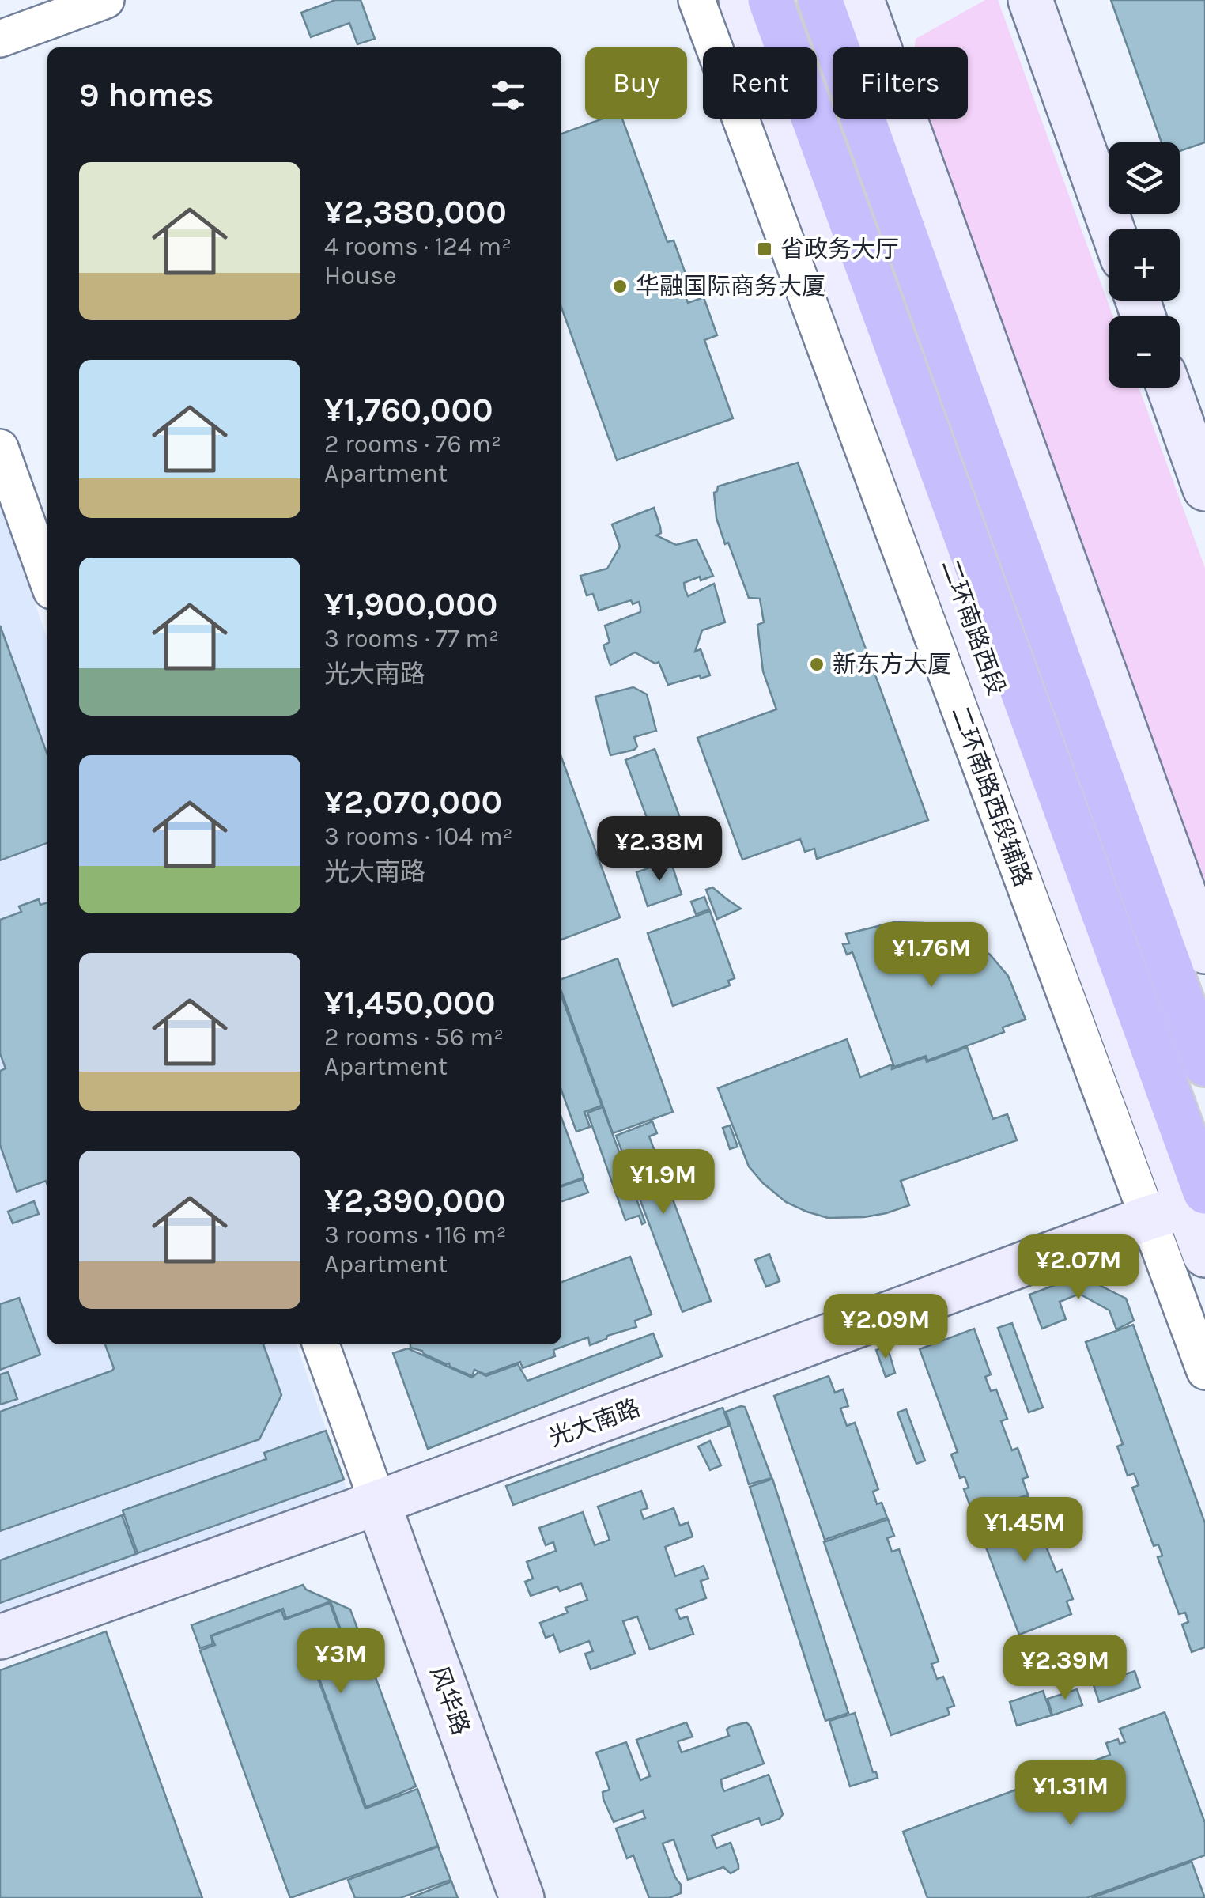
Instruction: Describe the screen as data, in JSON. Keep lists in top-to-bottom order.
{
  "streets": {
    "highway": ["二环南路西段"],
    "main road": ["光大南路", "风华路"],
    "street": ["二环南路西段辅路"]
  },
  "crossings": [
    ["二环南路西段", "二环南路西段辅路"],
    ["二环南路西段", "光大南路"],
    ["二环南路西段辅路", "光大南路"],
    ["光大南路", "风华路"]
  ],
  "places": {
    "transit": ["省政务大厅"],
    "other": ["华融国际商务大厦", "新东方大厦"]
  },
  "page": {
    "chip": ["Buy", "Rent", "Filters"],
    "heading": "9 homes",
    "map_buttons": ["+", "−"],
    "list": [
      {
        "name": "¥2,380,000",
        "note": "4 rooms · 124 m² · House"
      },
      {
        "name": "¥1,760,000",
        "note": "2 rooms · 76 m² · Apartment"
      },
      {
        "name": "¥1,900,000",
        "note": "3 rooms · 77 m² · 光大南路"
      },
      {
        "name": "¥2,070,000",
        "note": "3 rooms · 104 m² · 光大南路"
      },
      {
        "name": "¥1,450,000",
        "note": "2 rooms · 56 m² · Apartment"
      },
      {
        "name": "¥2,390,000",
        "note": "3 rooms · 116 m² · Apartment"
      }
    ],
    "price": [
      "¥2.38M",
      "¥1.76M",
      "¥1.9M",
      "¥2.07M",
      "¥2.09M",
      "¥1.45M",
      "¥3M",
      "¥2.39M",
      "¥1.31M"
    ]
  }
}
